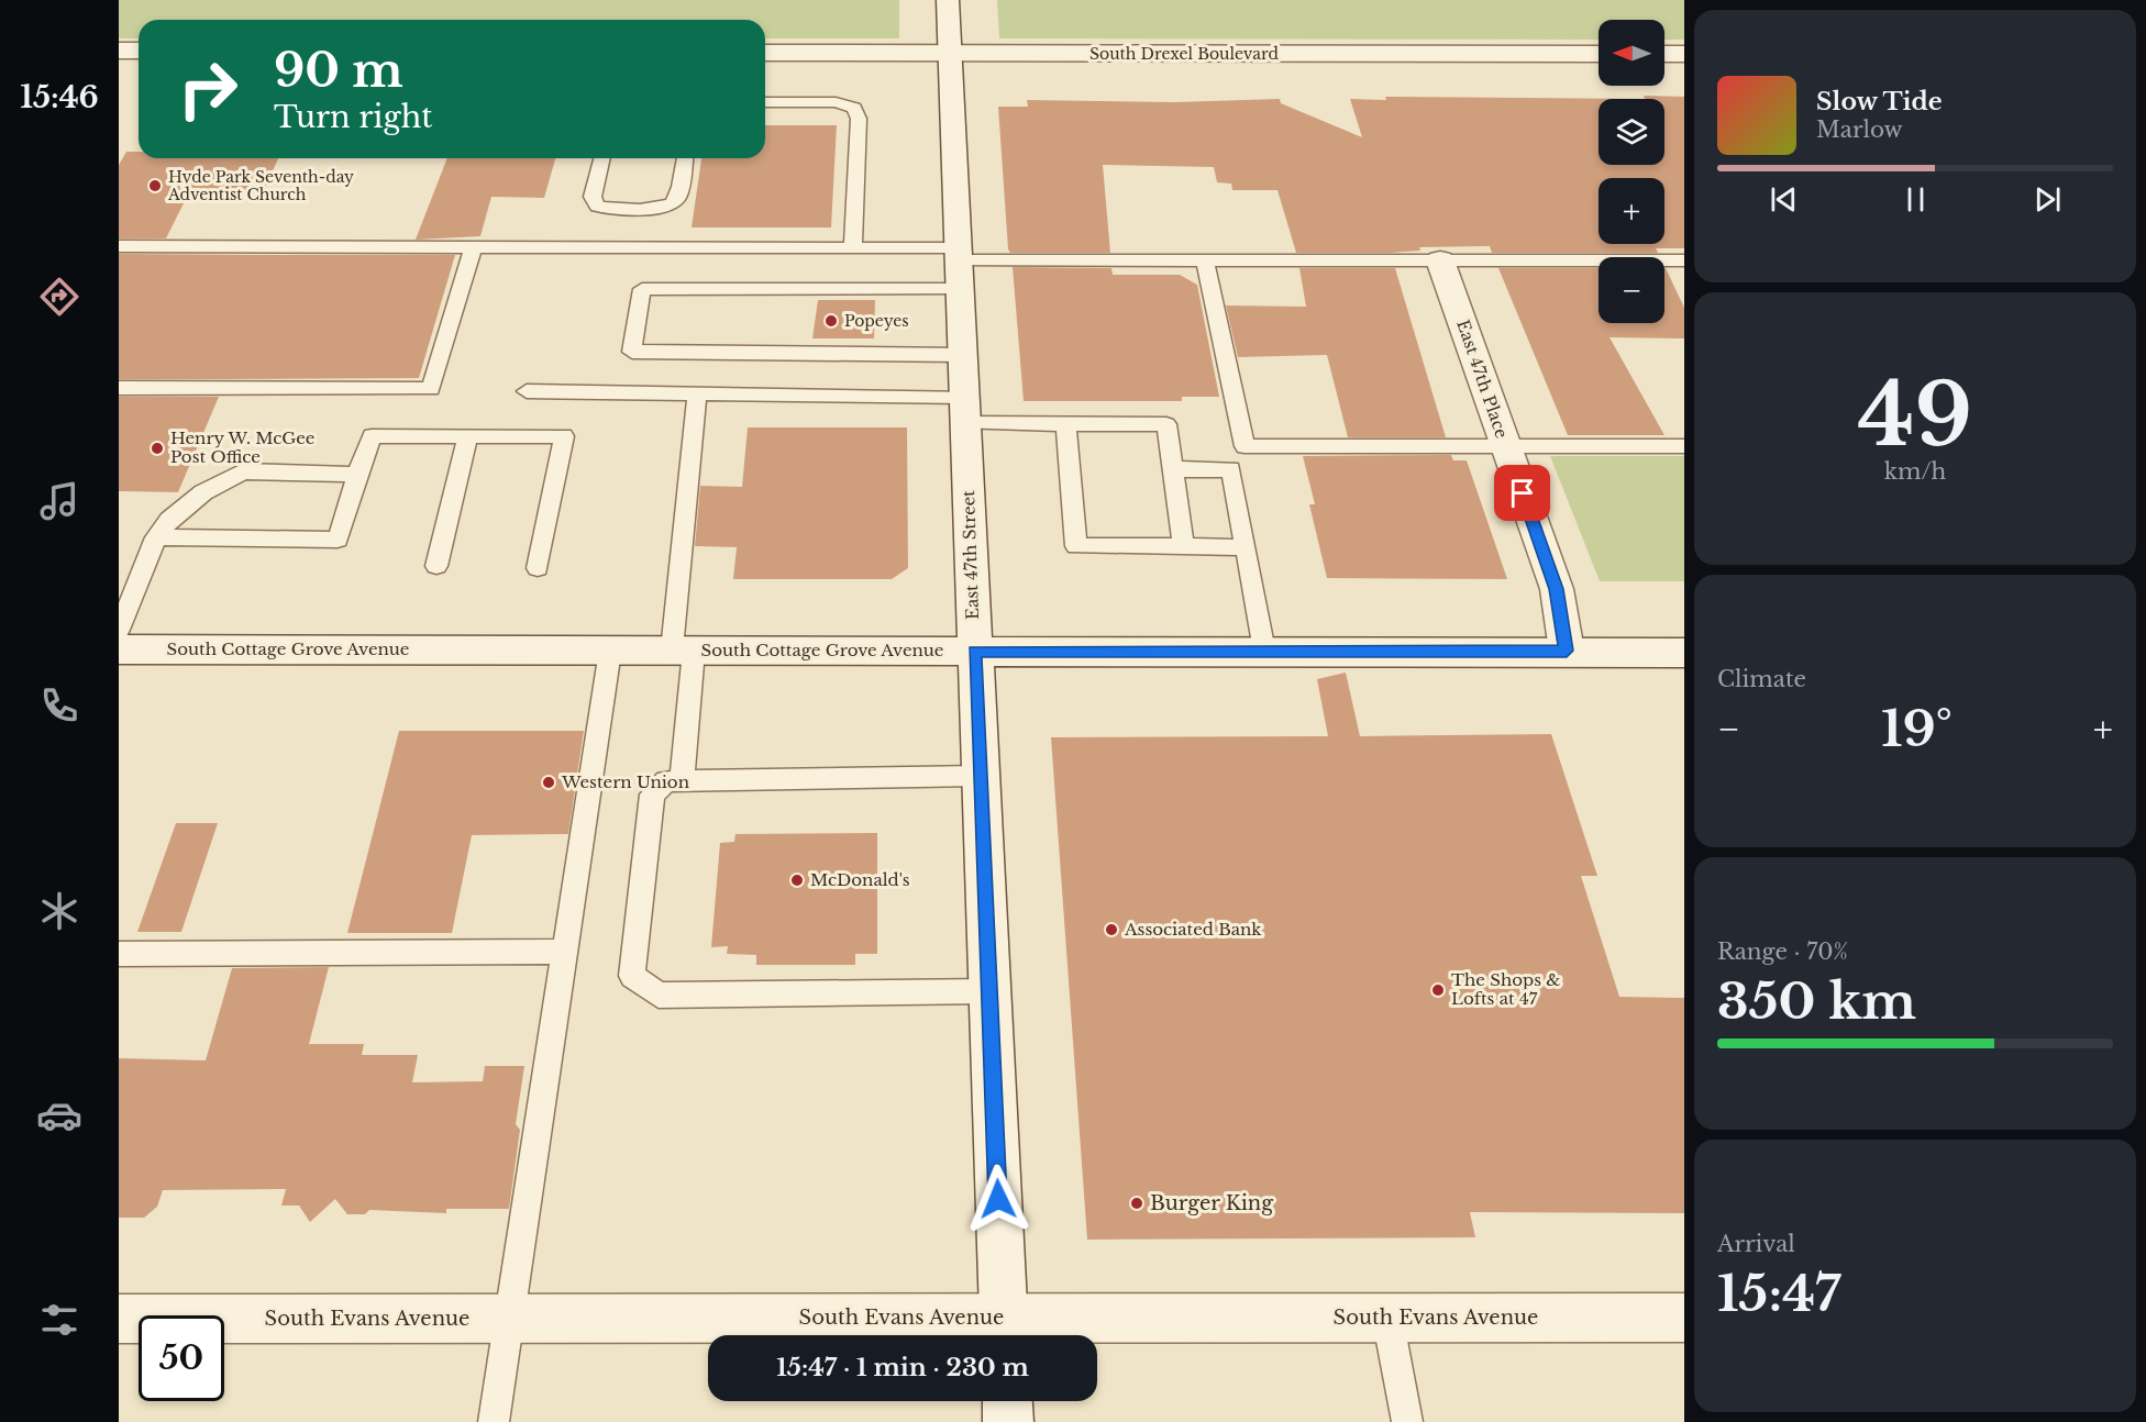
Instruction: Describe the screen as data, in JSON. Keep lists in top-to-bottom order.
{
  "streets": {
    "main road": [
      "South Drexel Boulevard",
      "East 47th Place",
      "East 47th Street",
      "South Cottage Grove Avenue",
      "South Evans Avenue"
    ]
  },
  "crossings": [
    ["South Drexel Boulevard", "East 47th Street"],
    ["East 47th Place", "South Cottage Grove Avenue"],
    ["East 47th Street", "South Cottage Grove Avenue"],
    ["East 47th Street", "South Evans Avenue"]
  ],
  "places": [
    "Hyde Park Seventh-day Adventist Church",
    "Popeyes",
    "Henry W. McGee Post Office",
    "Western Union",
    "McDonald's",
    "Associated Bank",
    "The Shops & Lofts at 47",
    "Burger King"
  ],
  "north": "left",
  "page": {
    "tabs": "15:46",
    "map_buttons": ["+", "−"],
    "turn": ["90 m", "Turn right"],
    "song": ["Slow Tide", "Marlow"],
    "tile": [
      ["49", "km/h"],
      "Climate",
      ["Range · 70%", "350 km"],
      ["Arrival", "15:47"]
    ],
    "heat": ["−", "19°", "+"],
    "limit": "50",
    "trip": "15:47 · 1 min · 230 m"
  }
}
